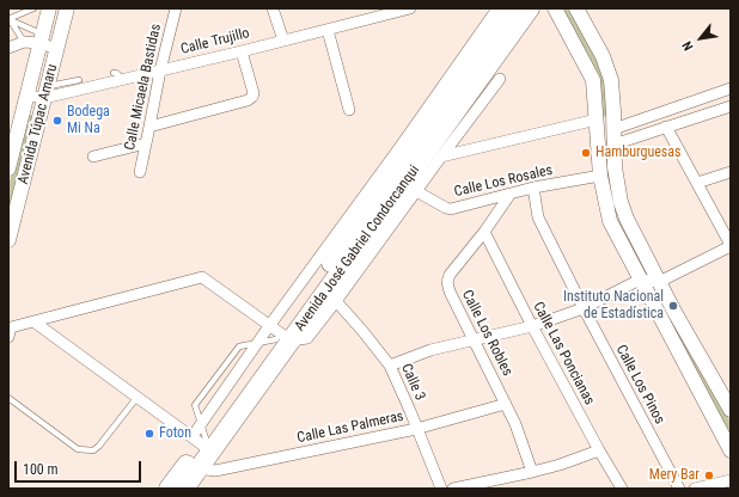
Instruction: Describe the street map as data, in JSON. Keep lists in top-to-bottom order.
{
  "streets": {
    "highway": ["Avenida José Gabriel Condorcanqui"],
    "main road": ["Avenida Túpac Amaru"],
    "street": [
      "Calle Trujillo",
      "Calle Micaela Bastidas",
      "Calle Los Rosales",
      "Calle Los Robles",
      "Calle Las Poncianas",
      "Calle 3",
      "Calle Los Pinos",
      "Calle Las Palmeras"
    ]
  },
  "crossings": [
    ["Calle Trujillo", "Calle Micaela Bastidas"],
    ["Calle Trujillo", "Avenida Túpac Amaru"],
    ["Calle Los Rosales", "Calle Los Robles"],
    ["Calle Los Rosales", "Calle Los Pinos"],
    ["Avenida José Gabriel Condorcanqui", "Calle Las Palmeras"],
    ["Calle Los Robles", "Calle Las Poncianas"],
    ["Calle Los Robles", "Calle Las Palmeras"],
    ["Calle 3", "Calle Las Palmeras"]
  ],
  "places": [
    "Bodega Mi Na",
    "Hamburguesas",
    "Instituto Nacional de Estadística",
    "Foton",
    "Mery Bar"
  ],
  "scale_bar": "100 m",
  "north": "bottom left"
}
